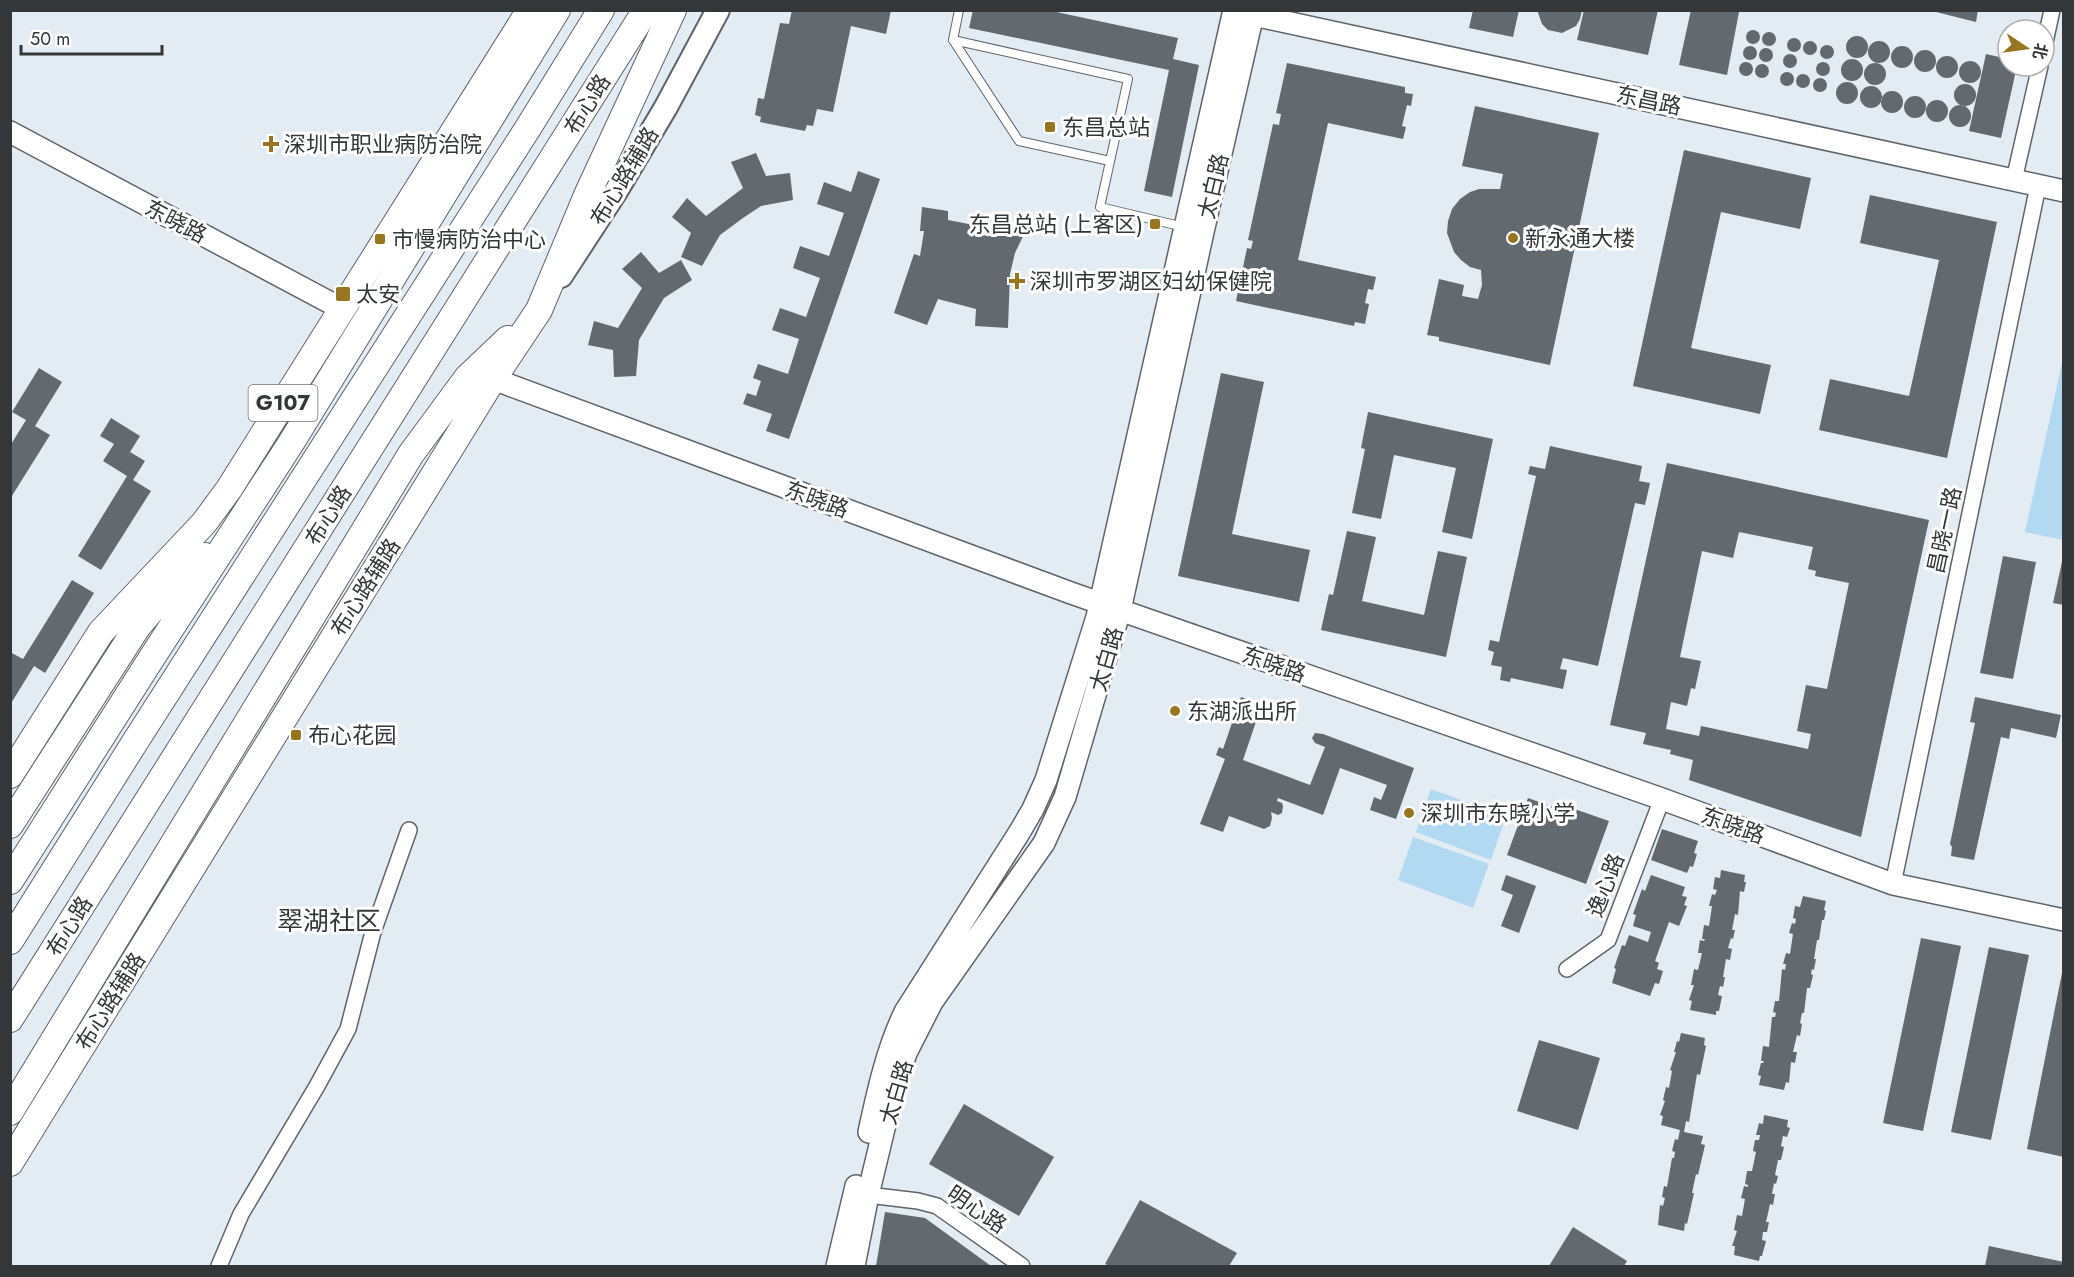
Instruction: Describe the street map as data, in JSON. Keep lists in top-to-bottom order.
{
  "streets": {
    "highway": ["布心路", "布心路辅路", "G107"],
    "street": [
      "东昌路",
      "太白路",
      "东晓路",
      "昌晓一路",
      "逸心路",
      "明心路"
    ]
  },
  "crossings": [
    ["东昌路", "太白路"],
    ["东昌路", "昌晓一路"],
    ["布心路", "布心路辅路"],
    ["布心路辅路", "东晓路"],
    ["太白路", "东晓路"],
    ["太白路", "明心路"],
    ["东晓路", "G107"],
    ["东晓路", "昌晓一路"],
    ["东晓路", "逸心路"]
  ],
  "districts": ["翠湖社区"],
  "places": {
    "transit": [
      "东昌总站",
      "东昌总站 (上客区)",
      "市慢病防治中心",
      "太安",
      "布心花园"
    ],
    "health": ["深圳市职业病防治院", "深圳市罗湖区妇幼保健院"],
    "other": ["新永通大楼", "东湖派出所", "深圳市东晓小学"]
  },
  "scale_bar": "50 m",
  "north": "right"
}
